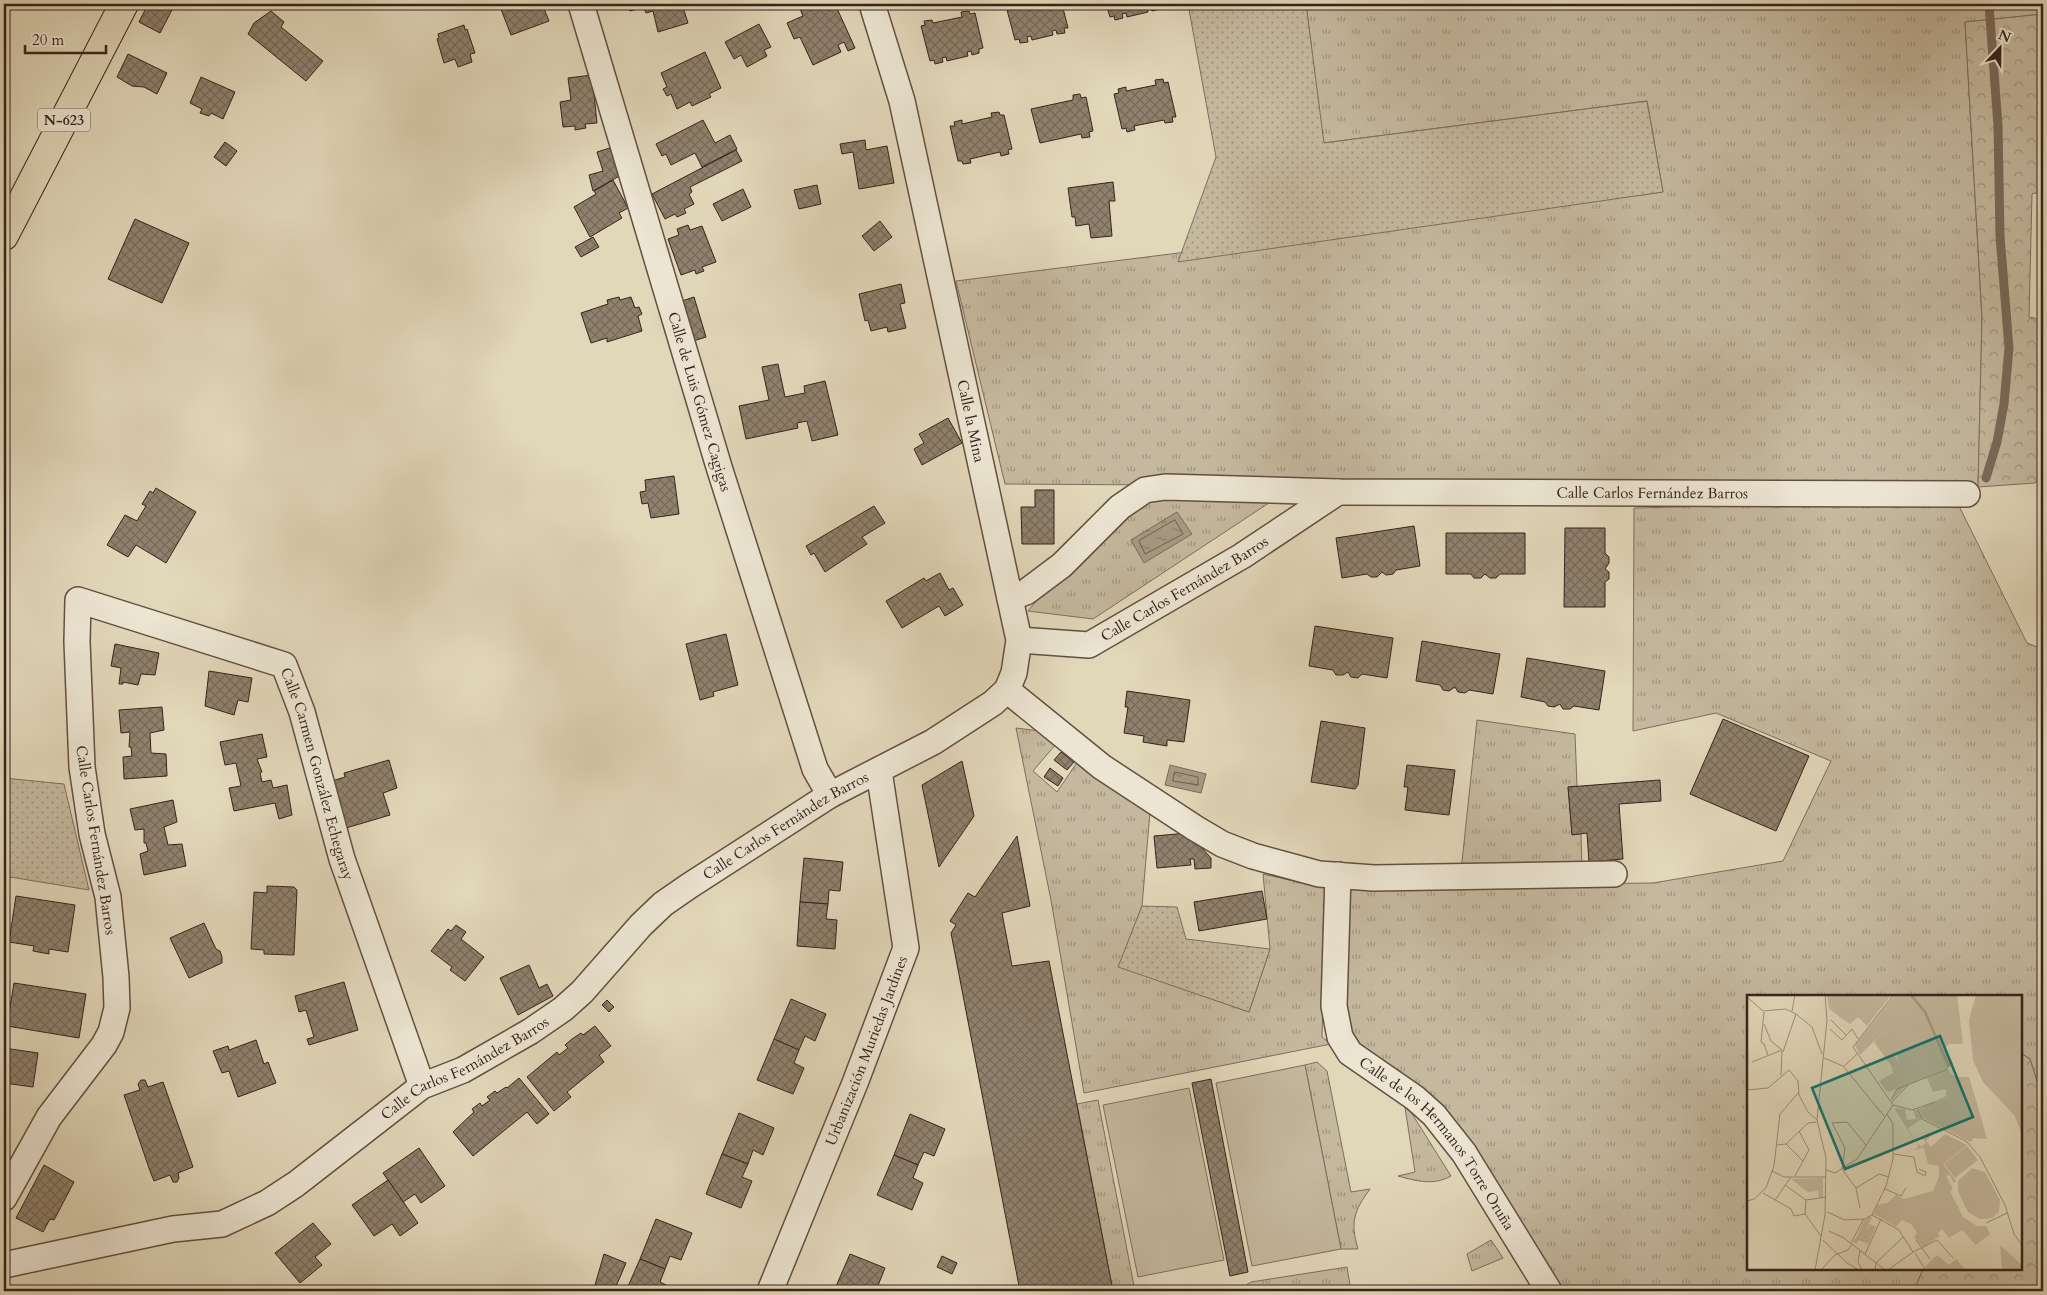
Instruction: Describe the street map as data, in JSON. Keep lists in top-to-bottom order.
{
  "streets": {
    "highway": ["N-623"],
    "street": [
      "Calle de Luis Gómez Cagigas",
      "Calle la Mina",
      "Calle Carlos Fernández Barros",
      "Calle Carmen González Echegaray",
      "Urbanización Muriedas Jardines",
      "Calle de los Hermanos Torre Oruña"
    ]
  },
  "crossings": [
    ["Calle de Luis Gómez Cagigas", "Calle Carlos Fernández Barros"],
    ["Calle la Mina", "Calle Carlos Fernández Barros"],
    ["Calle Carlos Fernández Barros", "Calle Carmen González Echegaray"],
    ["Calle Carlos Fernández Barros", "Urbanización Muriedas Jardines"]
  ],
  "scale_bar": "20 m",
  "north": "top"
}
